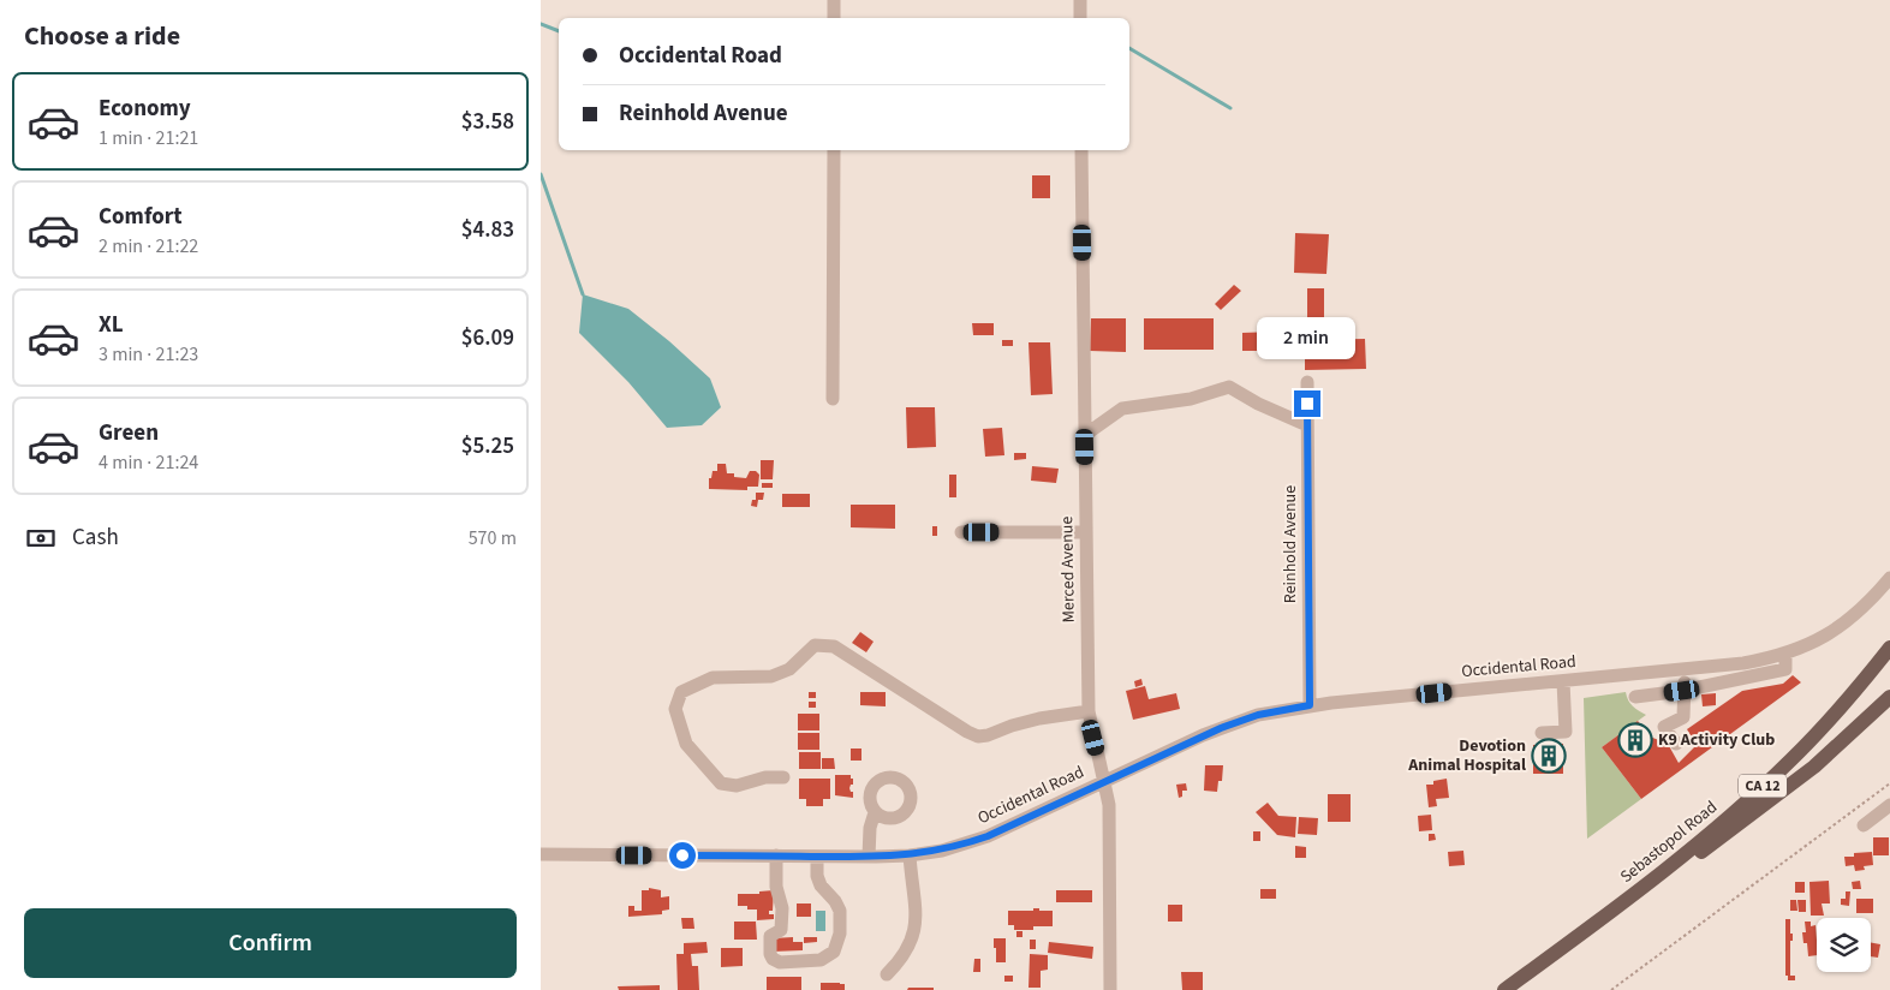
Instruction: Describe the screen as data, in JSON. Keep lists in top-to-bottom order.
{
  "streets": {
    "main road": ["CA 12", "Sebastopol Road"],
    "street": ["Reinhold Avenue", "Merced Avenue", "Occidental Road"]
  },
  "crossings": [
    ["Reinhold Avenue", "Occidental Road"],
    ["Merced Avenue", "Occidental Road"]
  ],
  "places": {
    "building": ["K9 Activity Club", "Devotion Animal Hospital"]
  },
  "page": {
    "heading": "Choose a ride",
    "banner": ["Occidental Road", "Reinhold Avenue"],
    "list": [
      {
        "name": "Economy",
        "note": "1 min · 21:21",
        "value": "$3.58"
      },
      {
        "name": "Comfort",
        "note": "2 min · 21:22",
        "value": "$4.83"
      },
      {
        "name": "XL",
        "note": "3 min · 21:23",
        "value": "$6.09"
      },
      {
        "name": "Green",
        "note": "4 min · 21:24",
        "value": "$5.25"
      }
    ],
    "bubble": "2 min",
    "pay": ["Cash", "570 m"],
    "buttons": "Confirm"
  }
}
